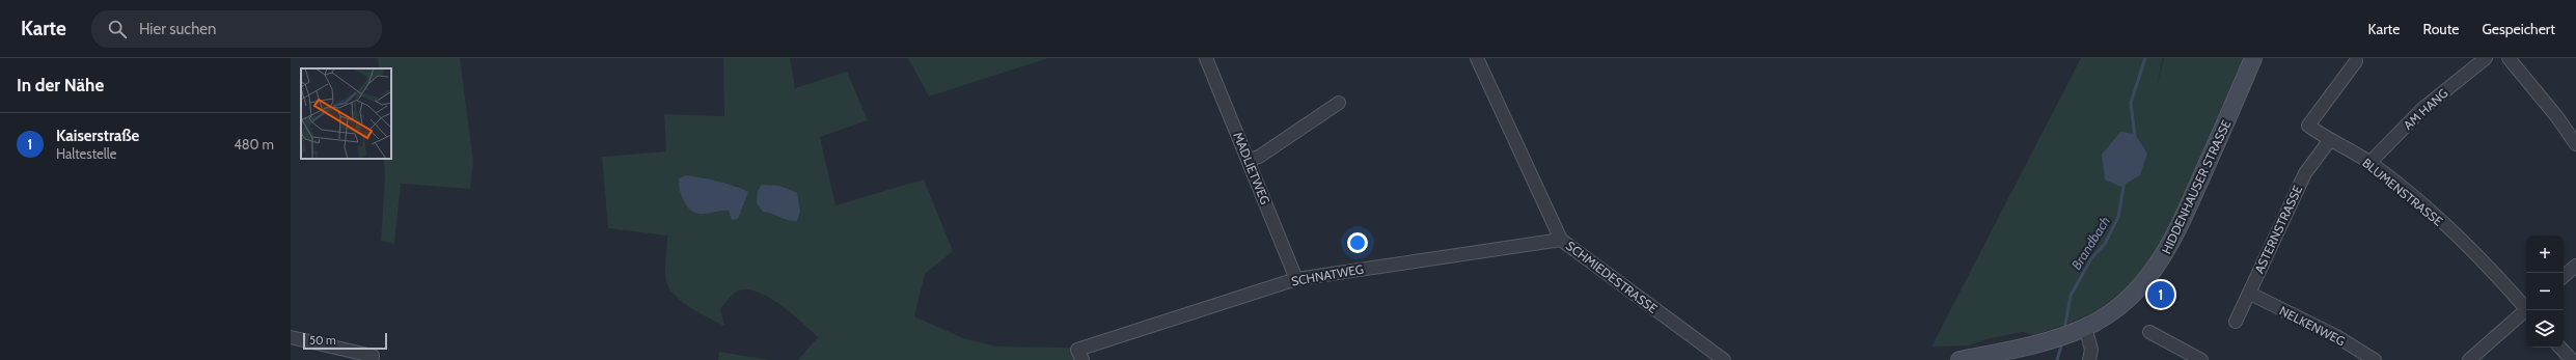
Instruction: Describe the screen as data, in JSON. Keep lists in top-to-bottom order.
{
  "streets": {
    "main road": ["HIDDENHAUSER STRASSE"],
    "street": [
      "AM HANG",
      "MADLIETWEG",
      "BLUMENSTRASSE",
      "ASTERNSTRASSE",
      "SCHNATWEG",
      "SCHMIEDESTRASSE",
      "NELKENWEG"
    ]
  },
  "crossings": [
    ["AM HANG", "BLUMENSTRASSE"],
    ["MADLIETWEG", "SCHNATWEG"],
    ["BLUMENSTRASSE", "ASTERNSTRASSE"],
    ["ASTERNSTRASSE", "NELKENWEG"],
    ["SCHNATWEG", "SCHMIEDESTRASSE"]
  ],
  "water": ["Brandbach"],
  "scale_bar": "50 m",
  "page": {
    "header": "Karte",
    "search": "Hier suchen",
    "nav": ["Karte", "Route", "Gespeichert"],
    "heading": "In der Nähe",
    "list": [
      {
        "mark": "1",
        "name": "Kaiserstraße",
        "note": "Haltestelle",
        "value": "480 m"
      }
    ],
    "map_buttons": ["+", "−"],
    "pins": "1",
    "scale": "50 m"
  }
}
